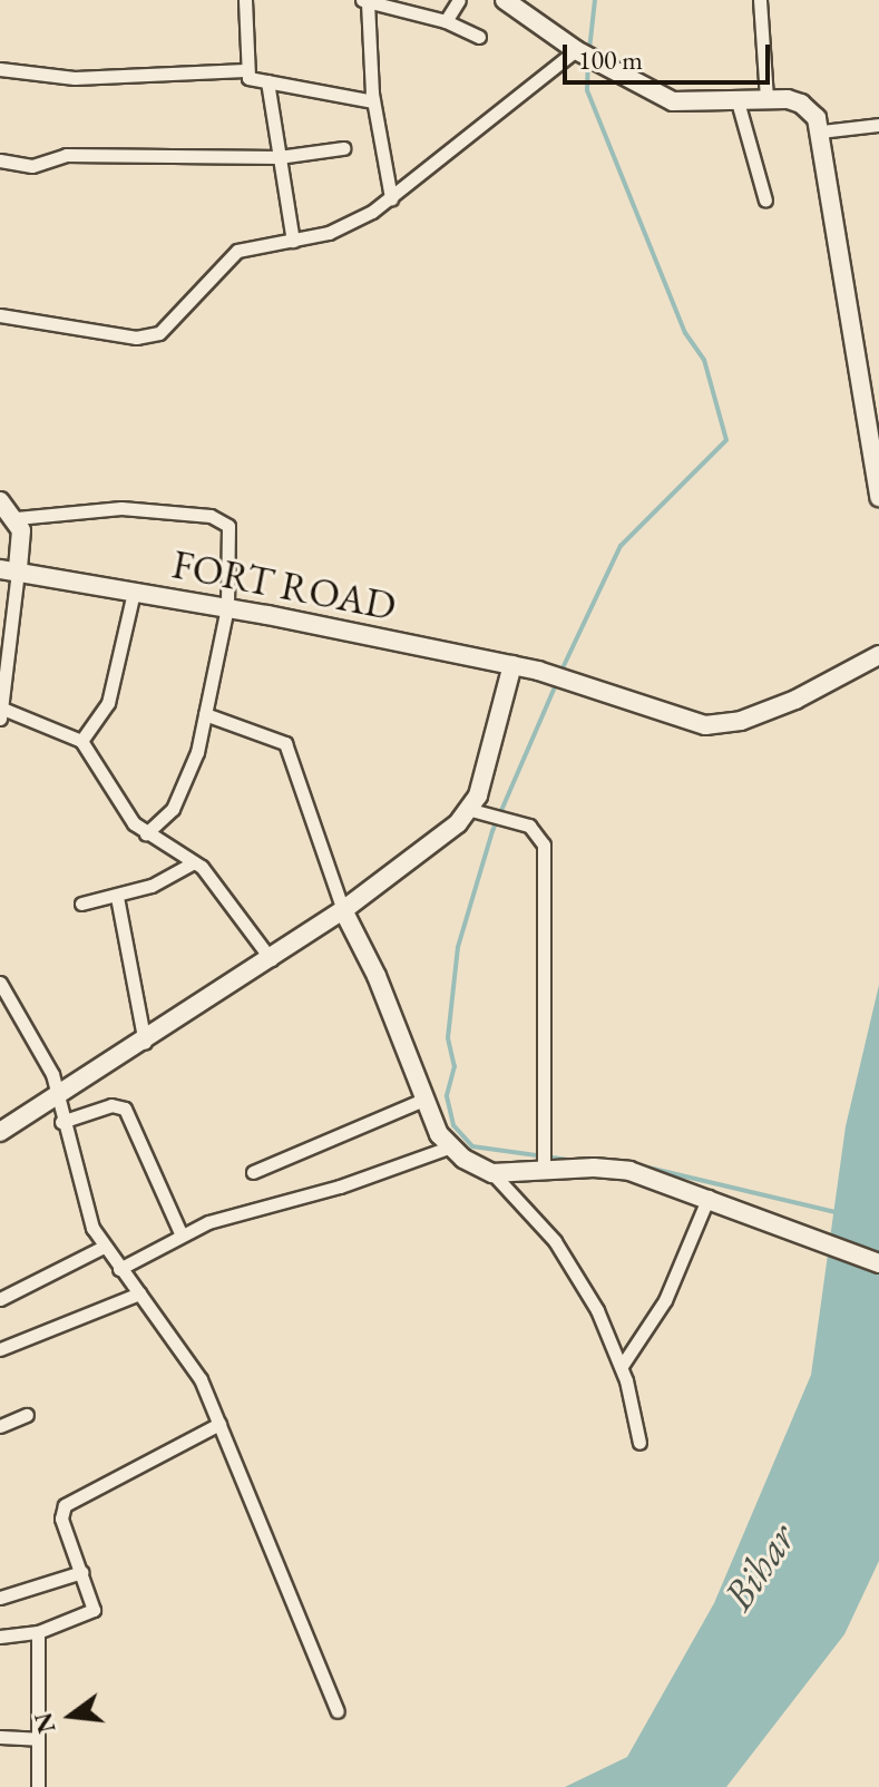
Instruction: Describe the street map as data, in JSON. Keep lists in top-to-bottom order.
{
  "streets": {
    "main road": ["FORT ROAD"]
  },
  "water": ["Bihar"],
  "scale_bar": "100 m",
  "north": "left"
}
